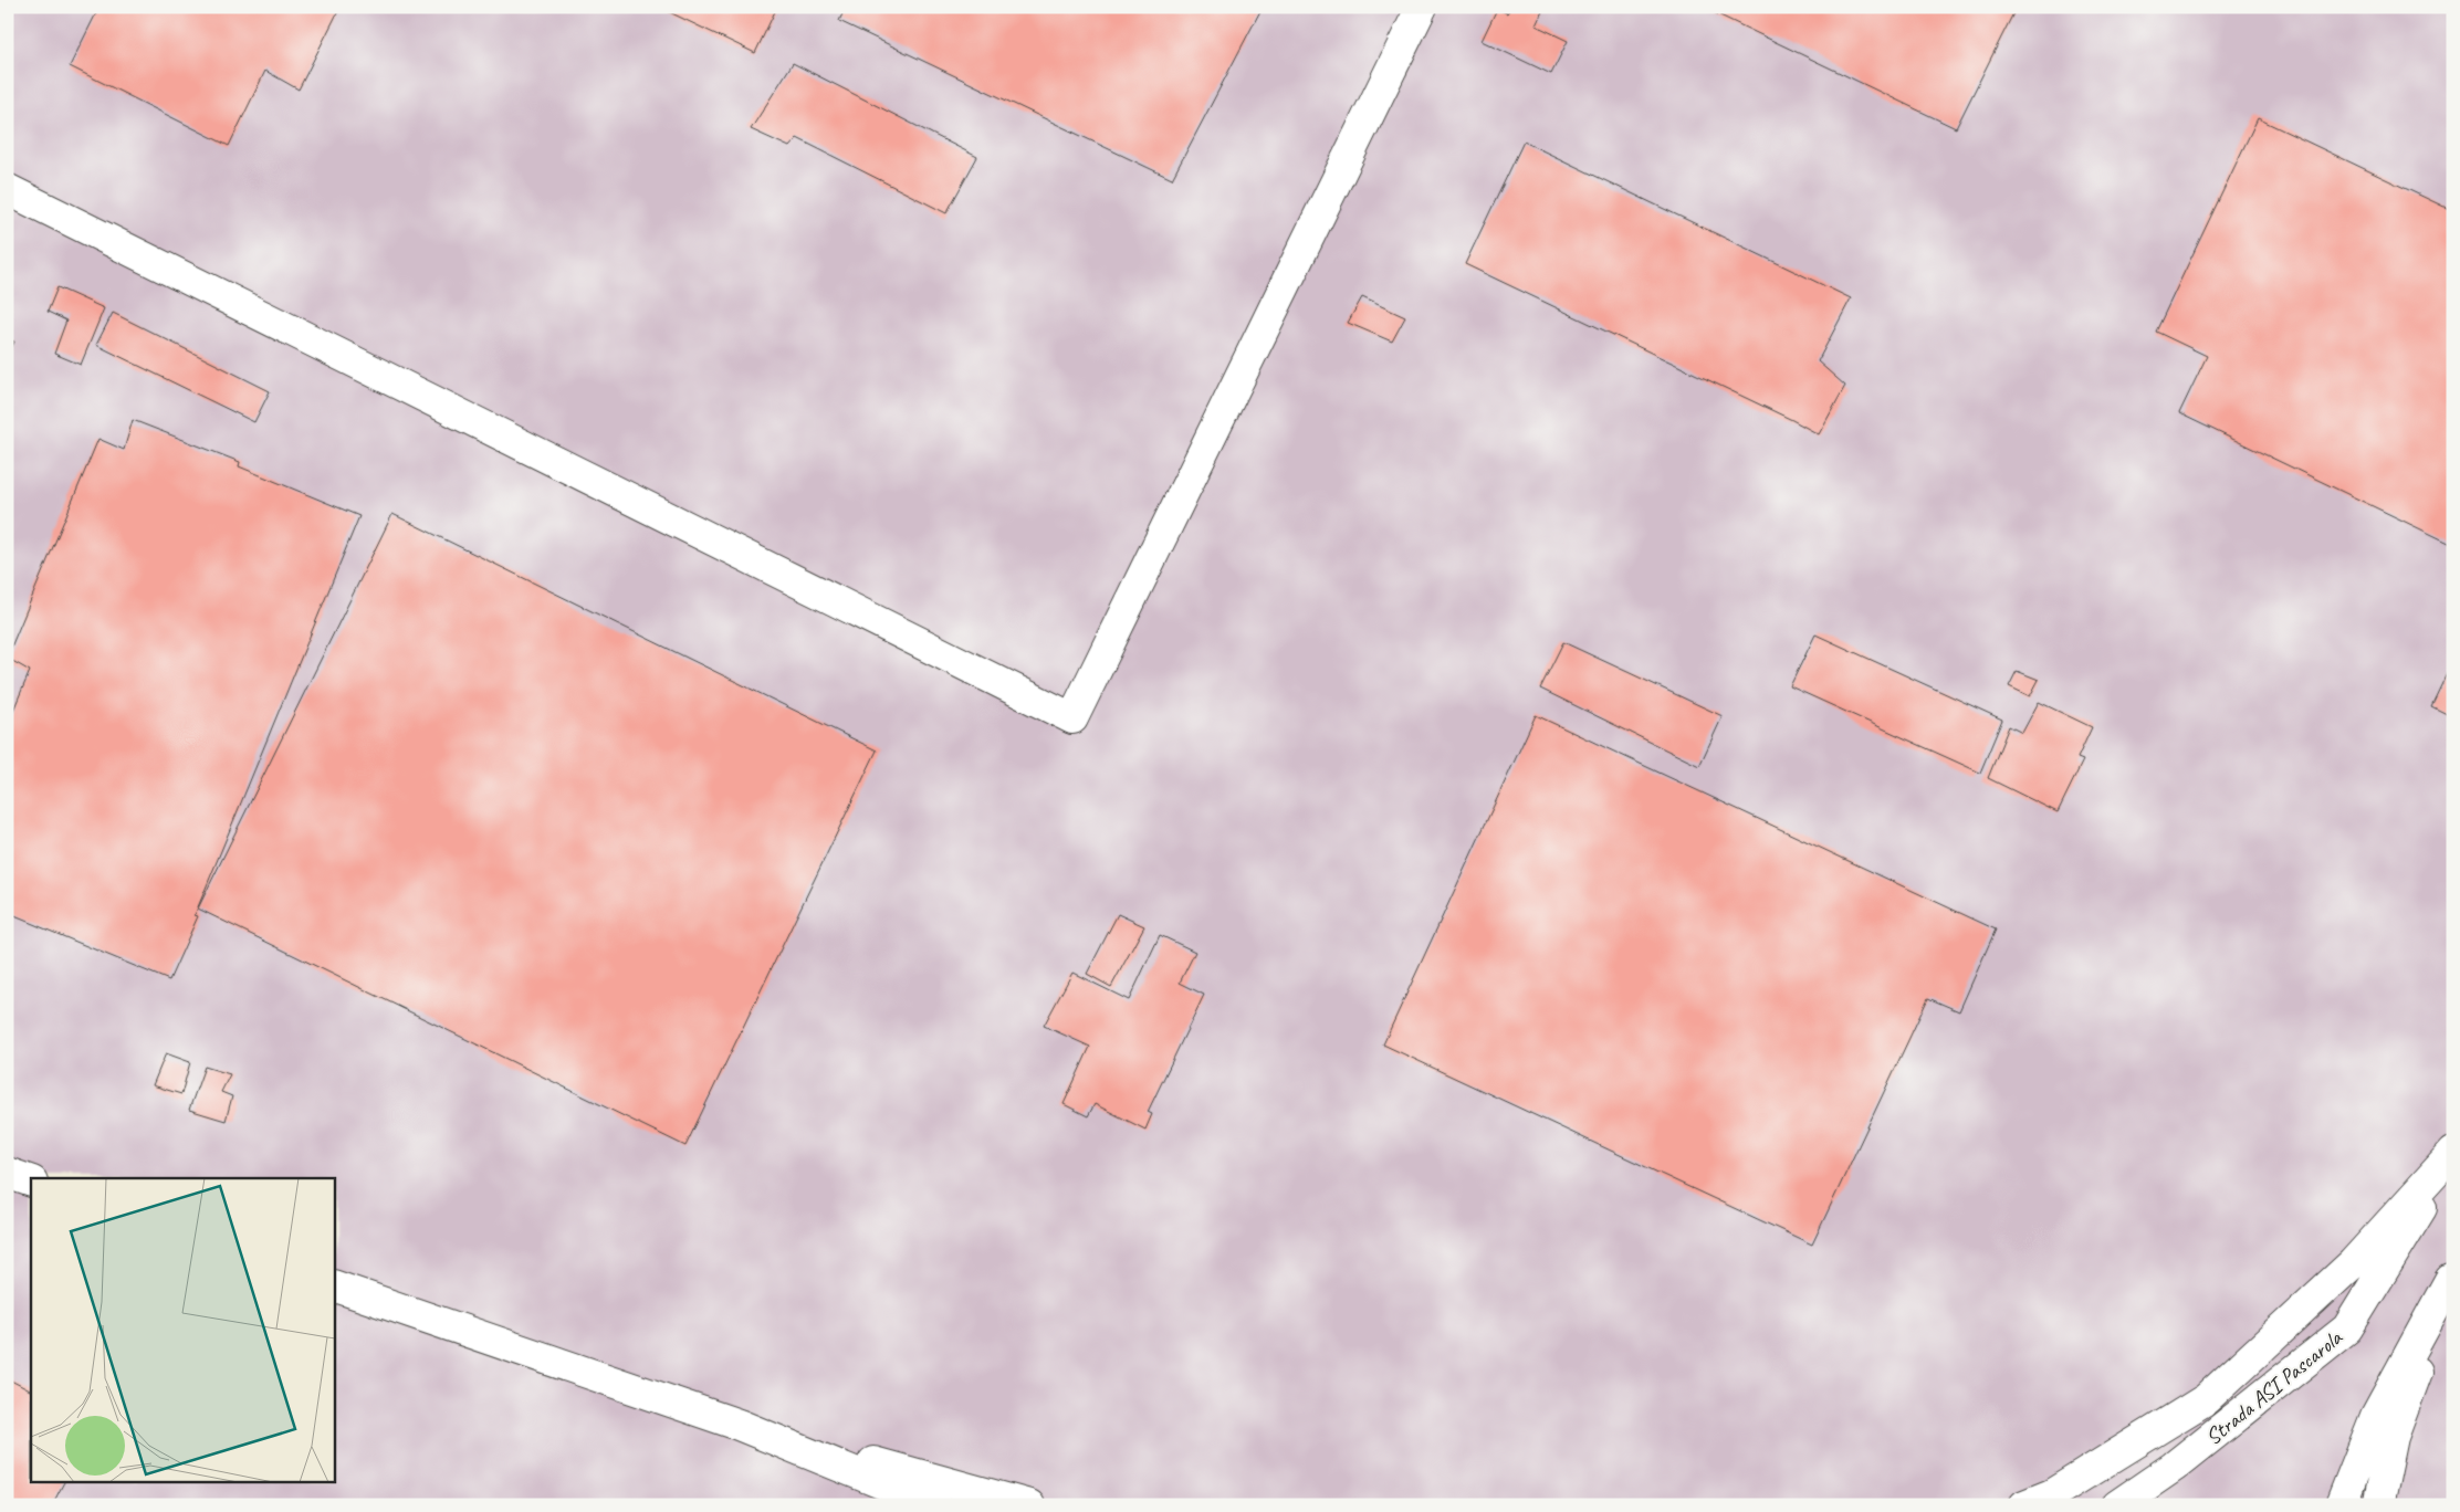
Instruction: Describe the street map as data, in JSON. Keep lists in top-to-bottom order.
{
  "streets": {
    "street": ["Strada ASI Pascarola"]
  }
}
